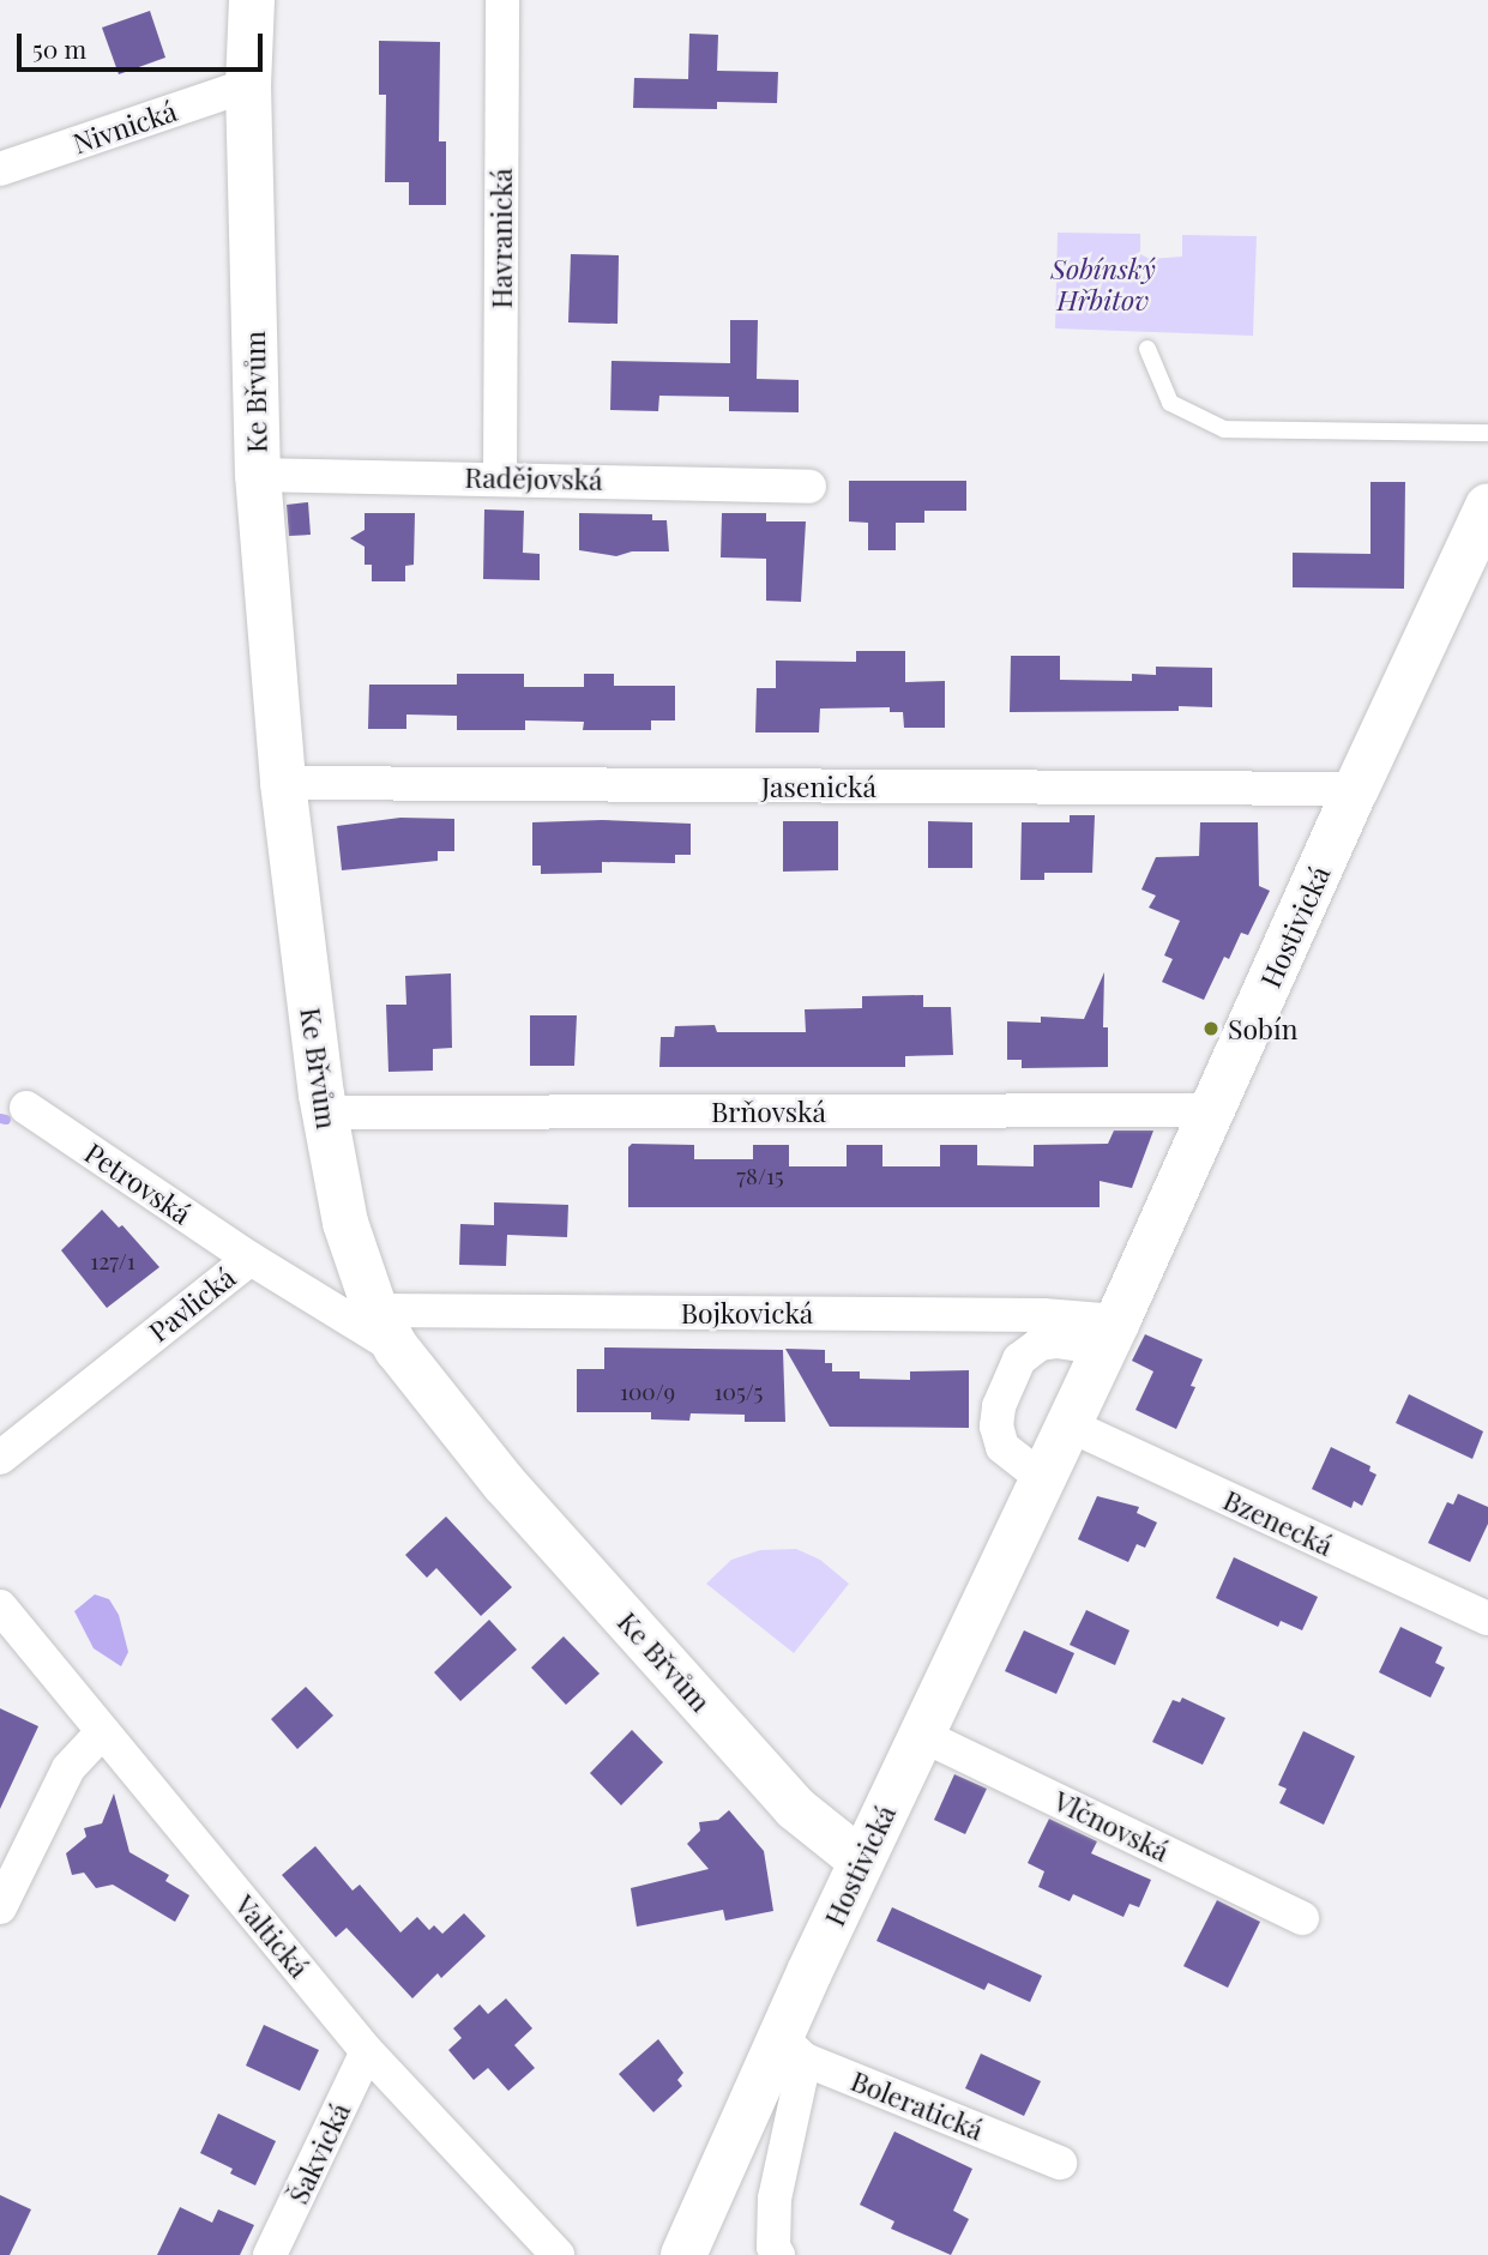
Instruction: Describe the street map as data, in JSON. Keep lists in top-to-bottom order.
{
  "streets": {
    "street": [
      "Nivnická",
      "Havranická",
      "Ke Břvům",
      "Radějovská",
      "Jasenická",
      "Hostivická",
      "Brňovská",
      "Petrovská",
      "Pavlická",
      "Bojkovická",
      "Bzenecká",
      "Vlčnovská",
      "Valtická",
      "Boleratická",
      "Šakvická"
    ]
  },
  "crossings": [
    ["Nivnická", "Ke Břvům"],
    ["Havranická", "Radějovská"],
    ["Ke Břvům", "Radějovská"],
    ["Ke Břvům", "Jasenická"],
    ["Ke Břvům", "Hostivická"],
    ["Ke Břvům", "Brňovská"],
    ["Ke Břvům", "Pavlická"],
    ["Ke Břvům", "Bojkovická"],
    ["Jasenická", "Hostivická"],
    ["Hostivická", "Brňovská"],
    ["Hostivická", "Bojkovická"],
    ["Hostivická", "Bzenecká"],
    ["Hostivická", "Vlčnovská"],
    ["Hostivická", "Boleratická"],
    ["Petrovská", "Pavlická"],
    ["Pavlická", "Bojkovická"],
    ["Valtická", "Šakvická"]
  ],
  "parks": ["Sobínský Hřbitov"],
  "places": ["Sobín"],
  "house_numbers": [
    "78/15",
    "127/1",
    "100/9",
    "105/5"
  ],
  "scale_bar": "50 m"
}
